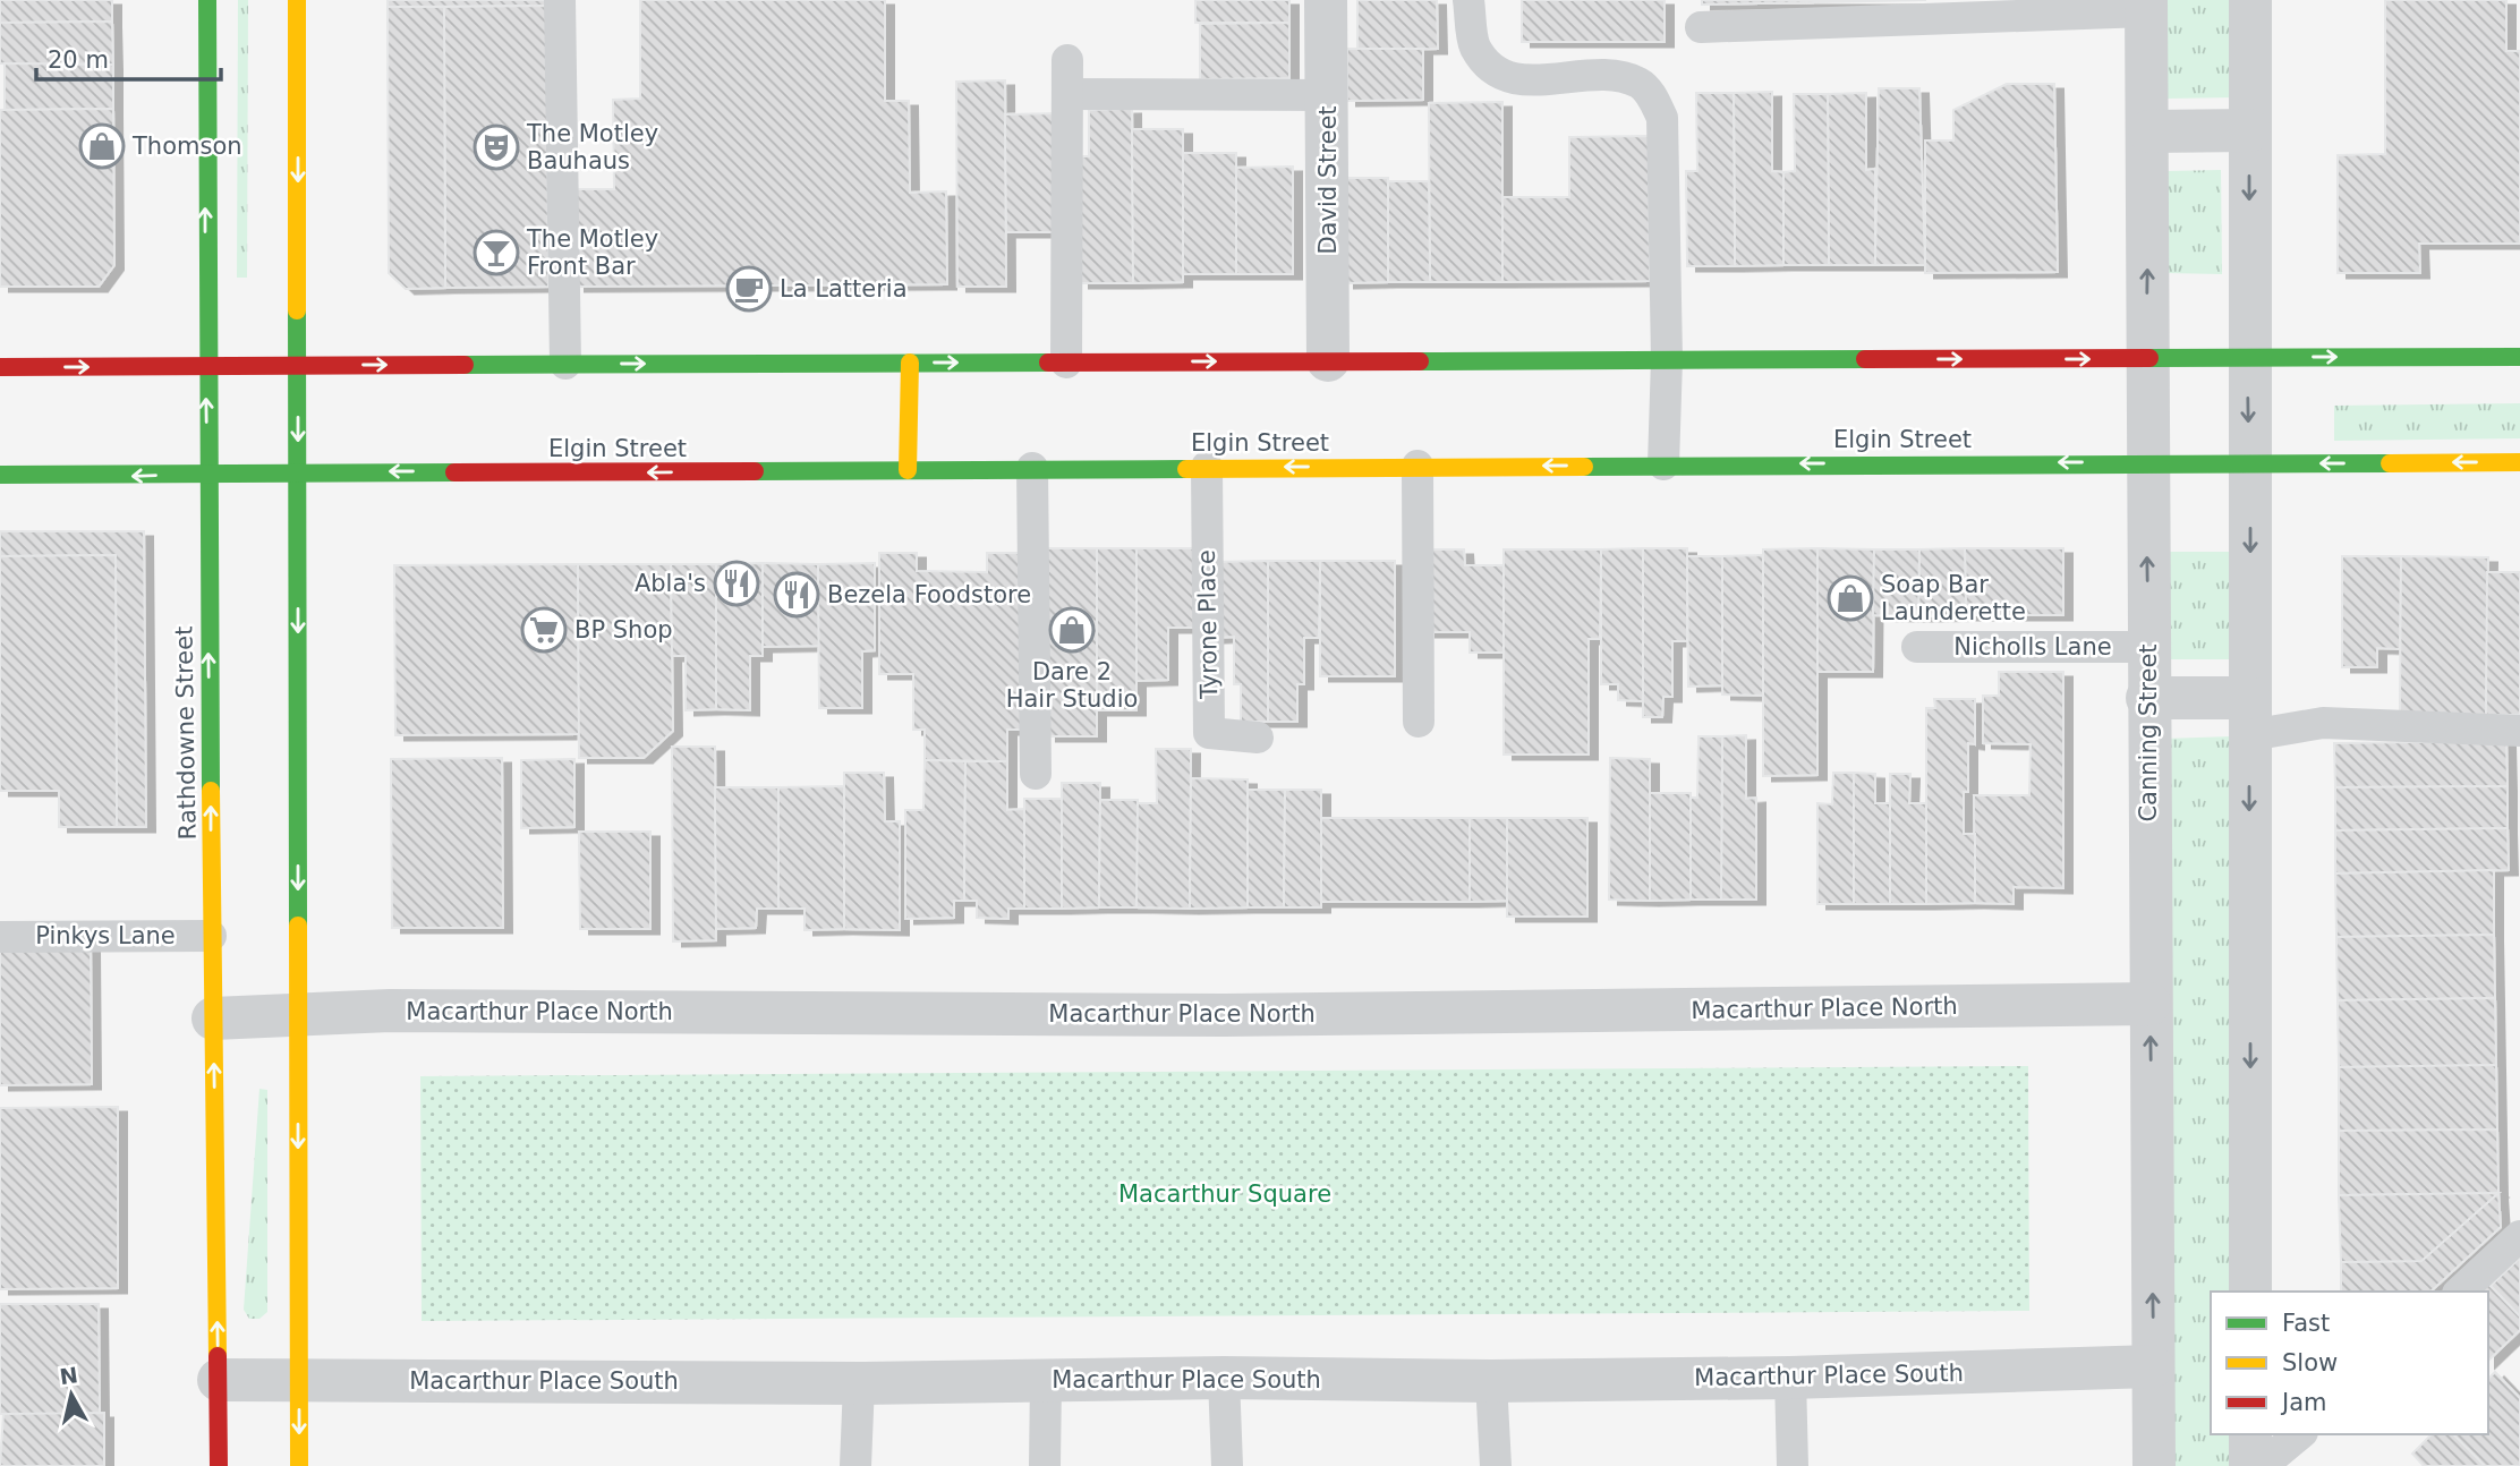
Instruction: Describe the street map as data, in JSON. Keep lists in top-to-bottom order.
{
  "streets": {
    "main road": ["Elgin Street", "Rathdowne Street"],
    "street": [
      "David Street",
      "Canning Street",
      "Macarthur Place North",
      "Macarthur Place South"
    ],
    "lane": ["Tyrone Place", "Nicholls Lane", "Pinkys Lane"]
  },
  "crossings": [
    ["Elgin Street", "Tyrone Place"],
    ["Elgin Street", "Rathdowne Street"],
    ["Elgin Street", "Canning Street"],
    ["Nicholls Lane", "Canning Street"],
    ["Rathdowne Street", "Pinkys Lane"],
    ["Rathdowne Street", "Macarthur Place North"],
    ["Rathdowne Street", "Macarthur Place South"],
    ["Canning Street", "Macarthur Place North"],
    ["Canning Street", "Macarthur Place South"]
  ],
  "parks": ["Macarthur Square"],
  "places": {
    "shop": ["Thomson", "Soap Bar Launderette", "Dare 2 Hair Studio"],
    "theatre": ["The Motley Bauhaus"],
    "bar": ["The Motley Front Bar"],
    "cafe": ["La Latteria"],
    "restaurant": ["Abla's", "Bezela Foodstore"],
    "supermarket": ["BP Shop"]
  },
  "legend": ["Fast", "Slow", "Jam"],
  "scale_bar": "20 m",
  "north": "top"
}
